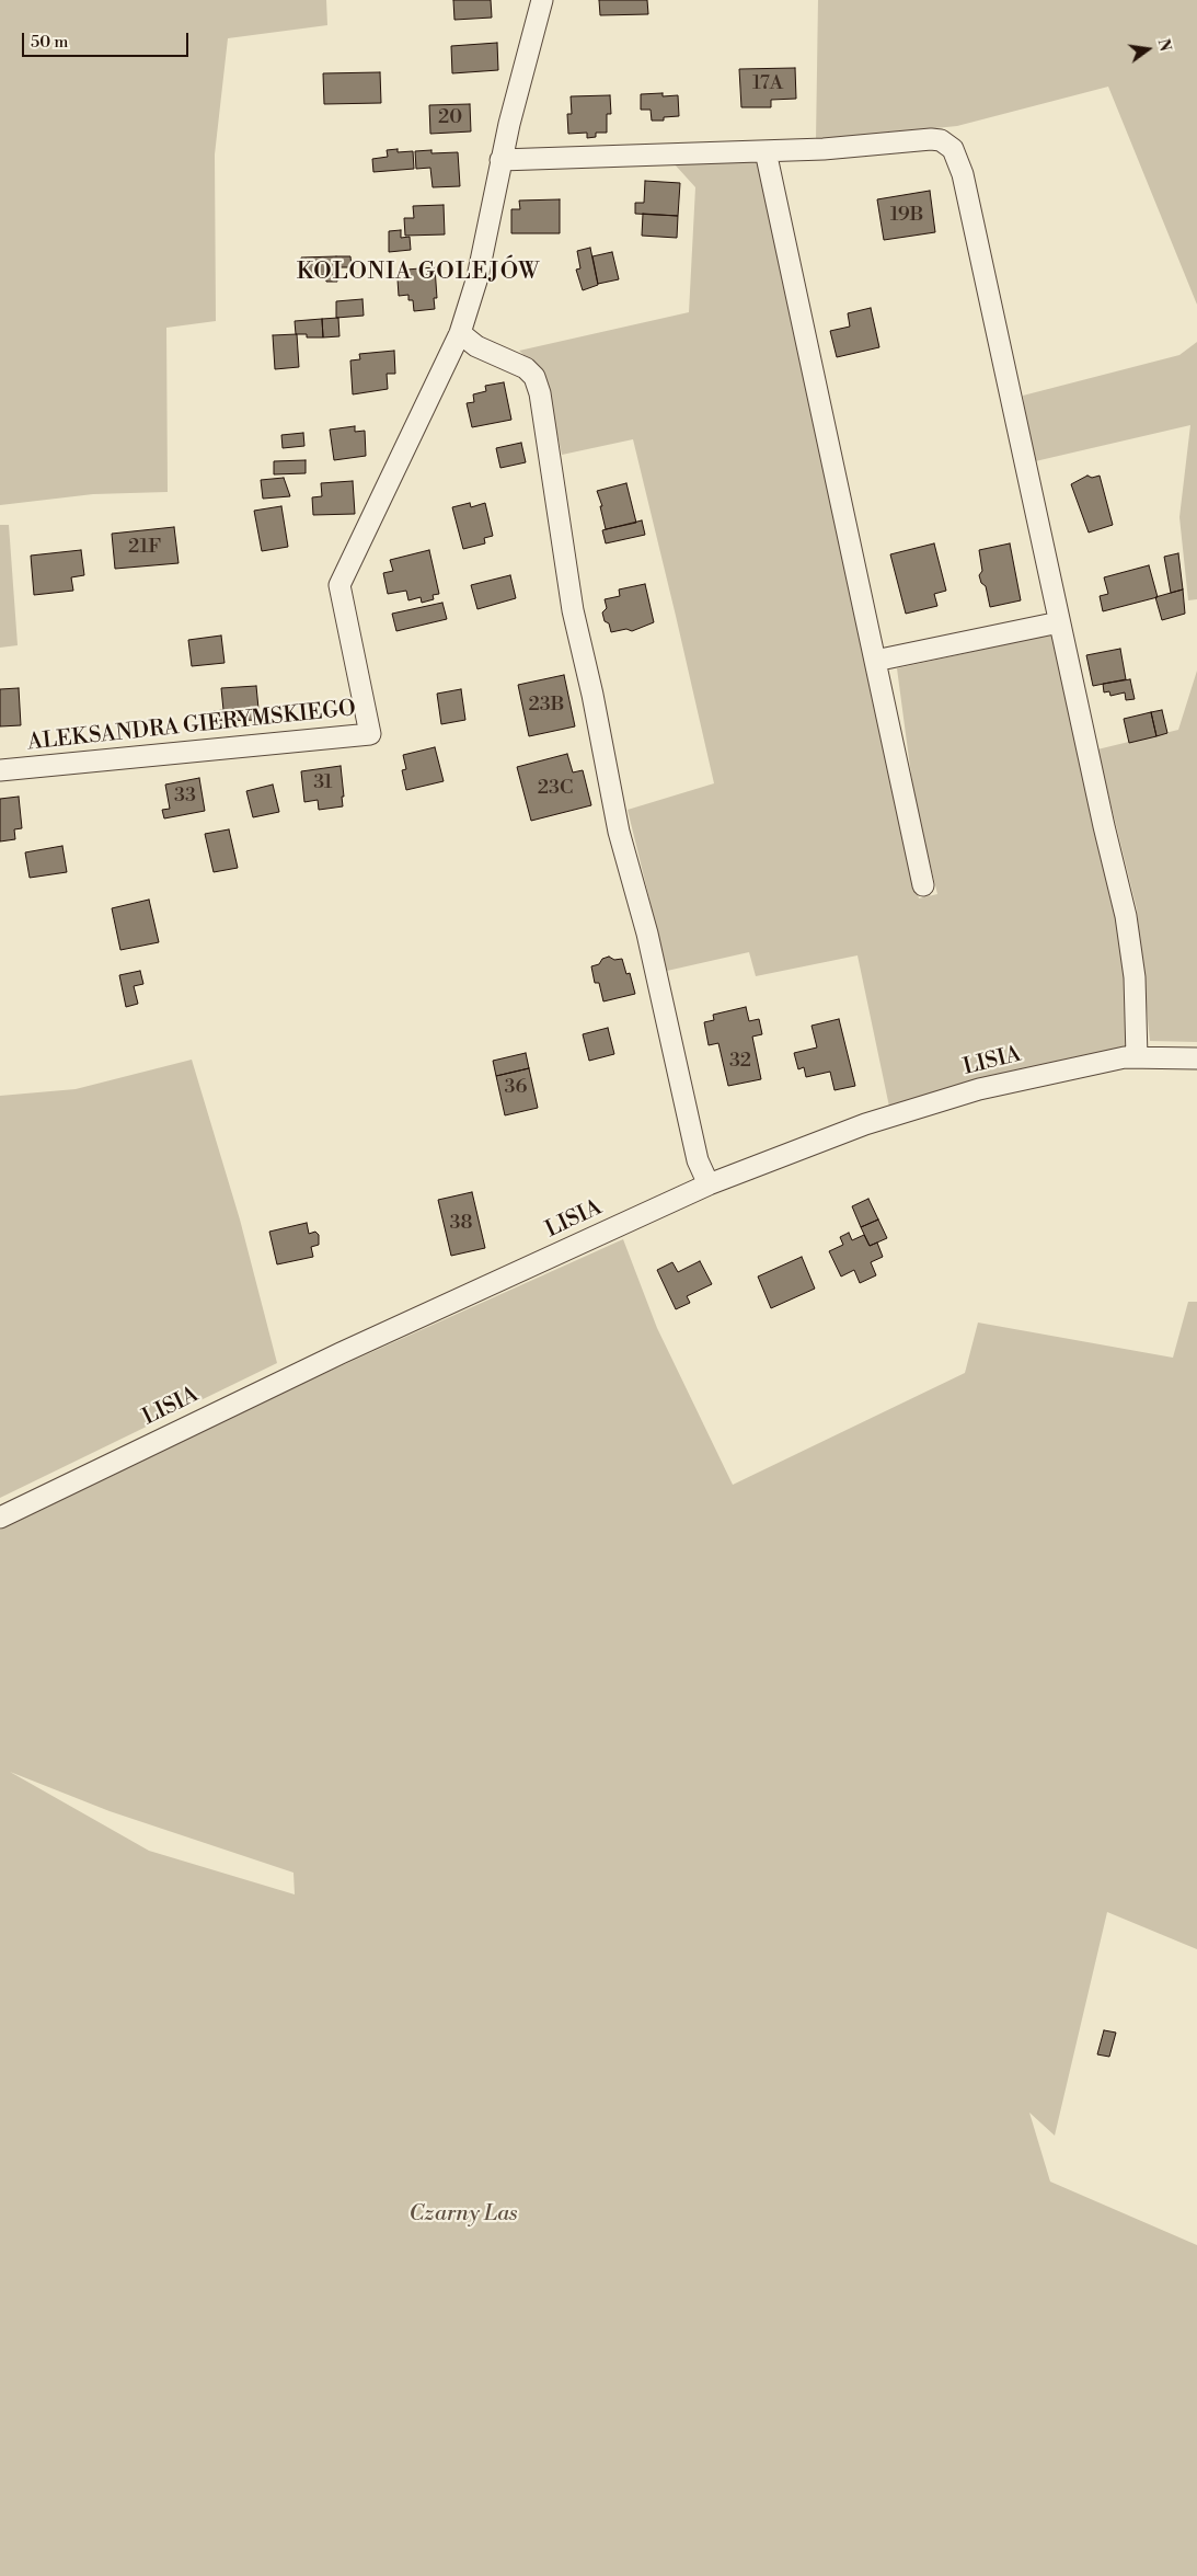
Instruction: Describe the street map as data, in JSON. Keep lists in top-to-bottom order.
{
  "streets": {
    "street": ["ALEKSANDRA GIERYMSKIEGO", "LISIA"]
  },
  "districts": ["KOLONIA GOLEJÓW"],
  "parks": ["Czarny Las"],
  "house_numbers": [
    "17A",
    "20",
    "19B",
    "21F",
    "23B",
    "31",
    "23C",
    "33",
    "32",
    "36",
    "38"
  ],
  "scale_bar": "50 m",
  "north": "right"
}
